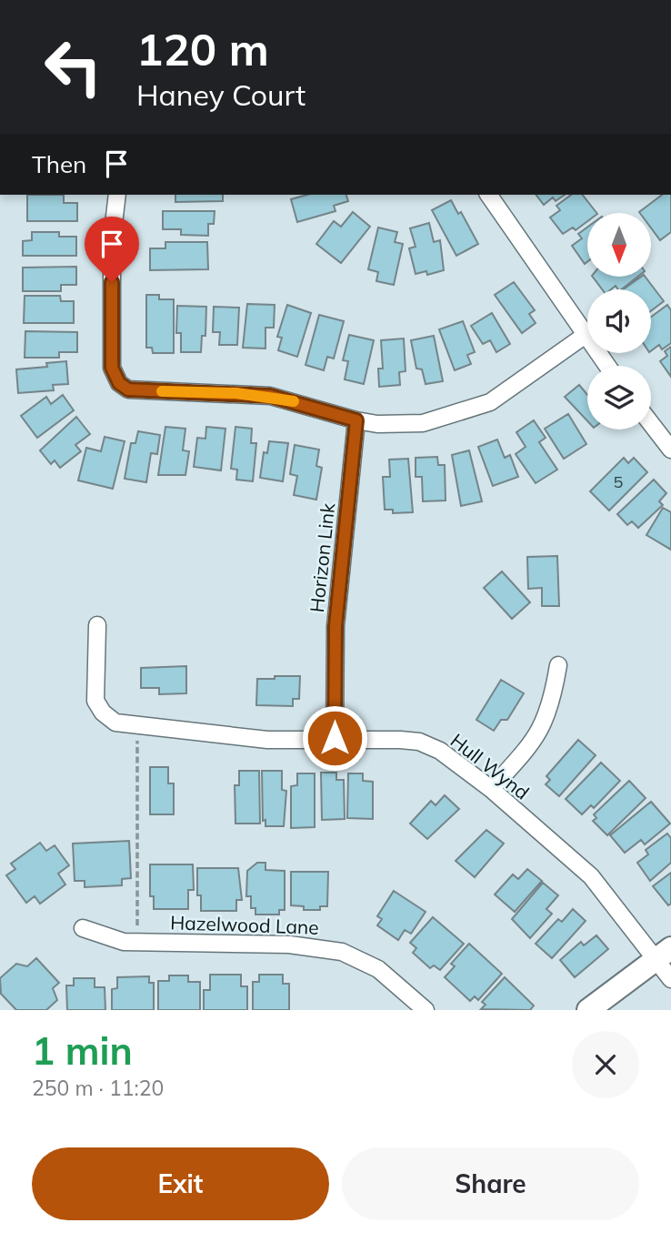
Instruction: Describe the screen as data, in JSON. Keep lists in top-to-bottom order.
{
  "streets": {
    "street": ["Horizon Link", "Hull Wynd", "Hazelwood Lane"]
  },
  "crossings": [
    ["Horizon Link", "Hull Wynd"]
  ],
  "house_numbers": ["5"],
  "north": "bottom",
  "page": {
    "turn": ["120 m", "Haney Court"],
    "then": "Then",
    "heading": ["1 min", "250 m · 11:20"],
    "buttons": ["Exit", "Share"]
  }
}
